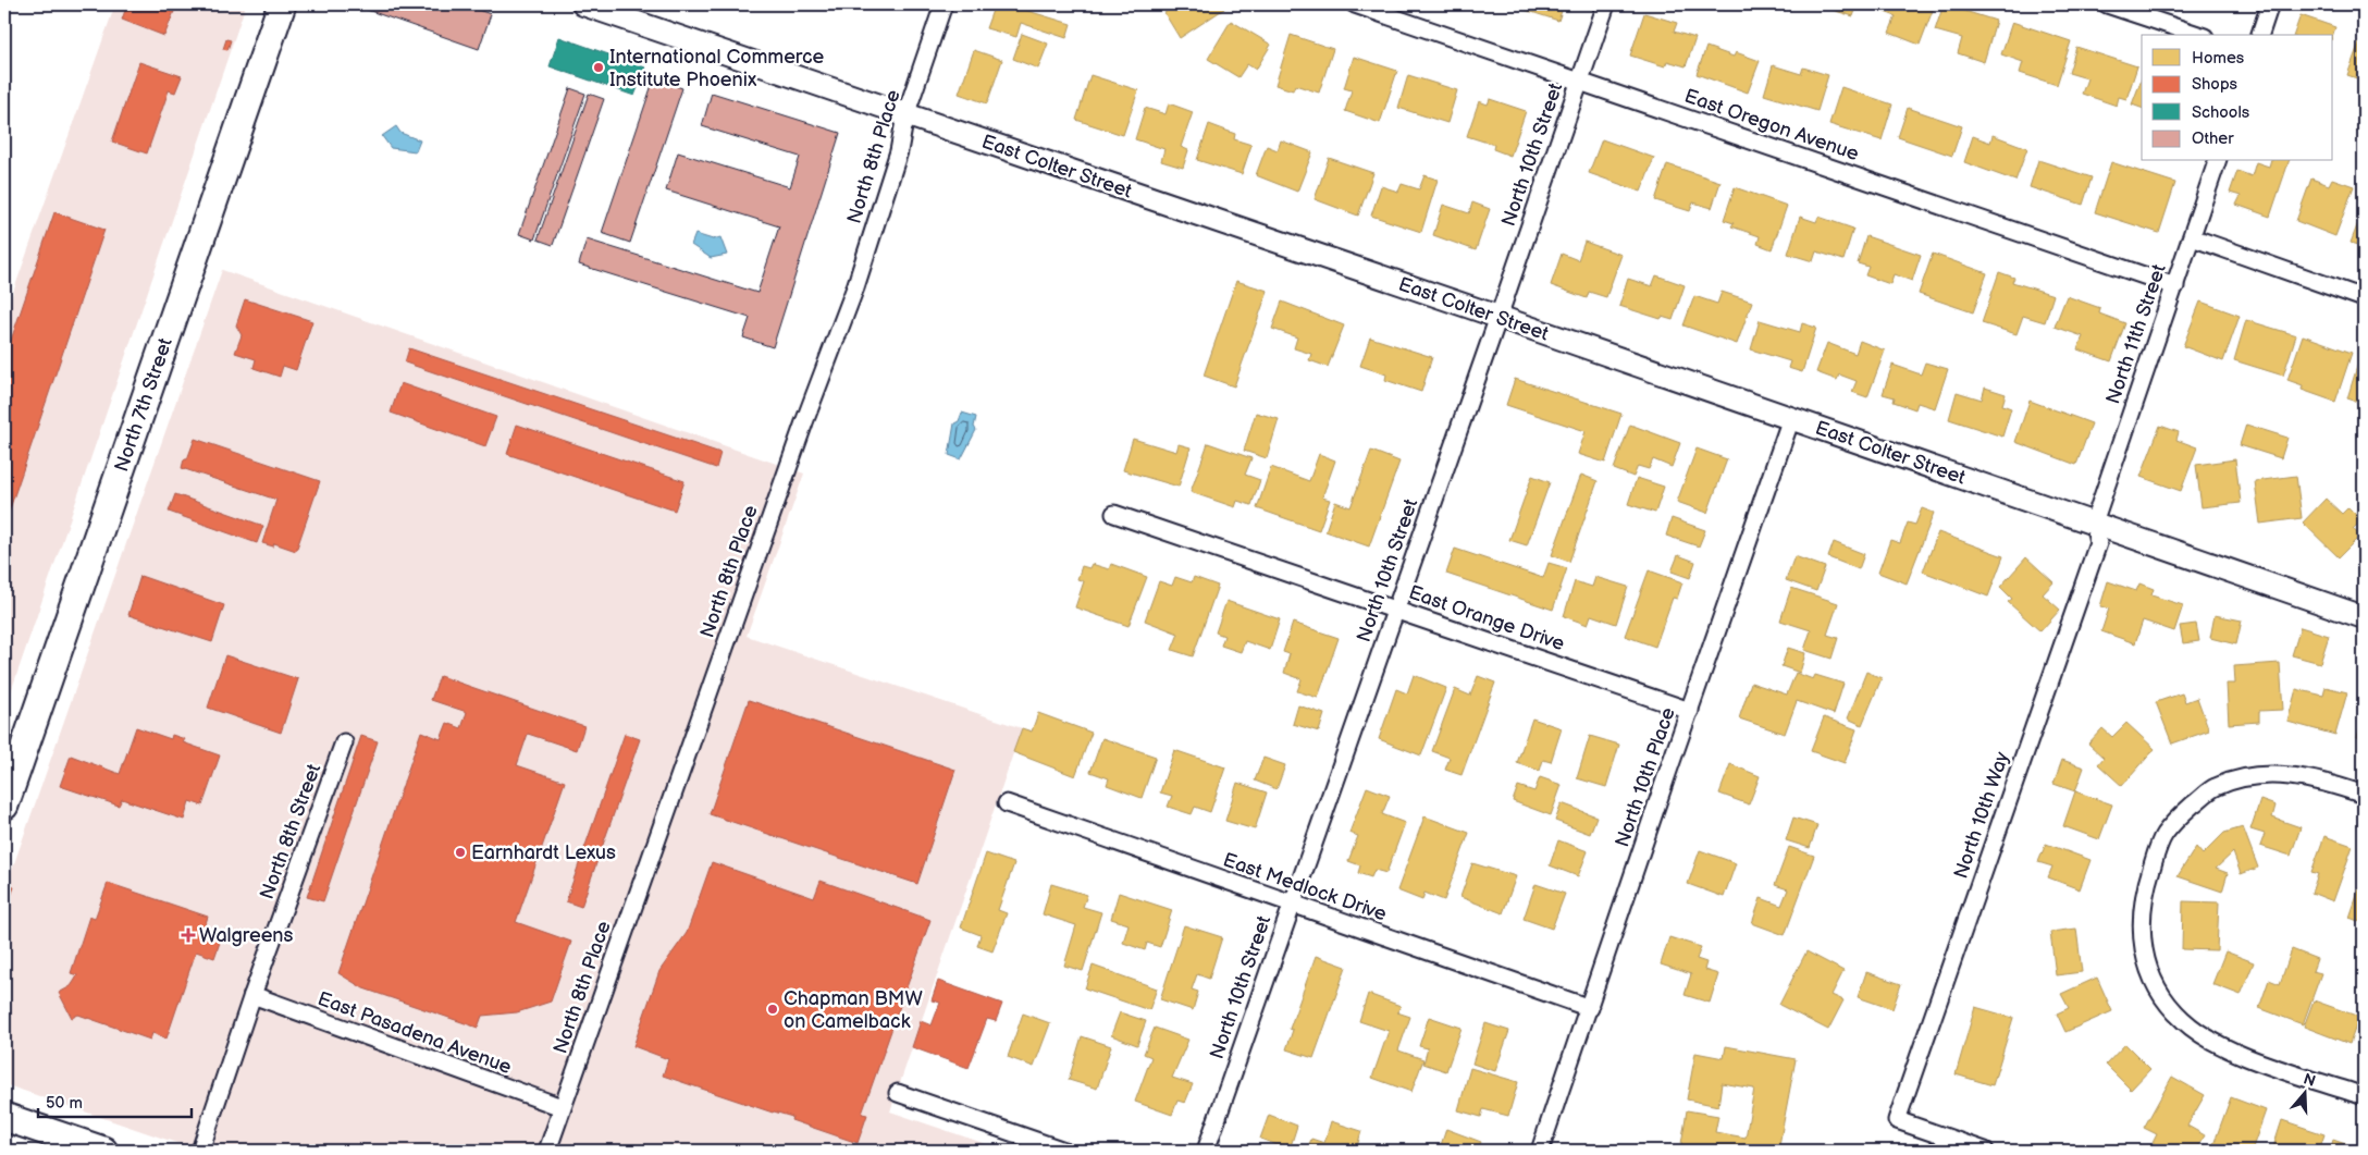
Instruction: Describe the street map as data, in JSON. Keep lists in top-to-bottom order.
{
  "streets": {
    "main road": ["North 7th Street"],
    "street": [
      "East Oregon Avenue",
      "North 10th Street",
      "North 8th Place",
      "East Colter Street",
      "North 11th Street",
      "East Orange Drive",
      "North 10th Place",
      "North 10th Way",
      "North 8th Street",
      "East Medlock Drive",
      "East Pasadena Avenue"
    ]
  },
  "crossings": [
    ["East Oregon Avenue", "North 10th Street"],
    ["East Oregon Avenue", "North 11th Street"],
    ["North 10th Street", "East Colter Street"],
    ["North 10th Street", "East Orange Drive"],
    ["North 10th Street", "East Medlock Drive"],
    ["North 8th Place", "East Colter Street"],
    ["North 8th Place", "East Pasadena Avenue"],
    ["East Colter Street", "North 11th Street"],
    ["East Colter Street", "North 10th Place"],
    ["East Colter Street", "North 10th Way"],
    ["North 11th Street", "North 10th Way"],
    ["East Orange Drive", "North 10th Place"],
    ["North 10th Place", "East Medlock Drive"],
    ["North 8th Street", "East Pasadena Avenue"]
  ],
  "places": {
    "other": ["International Commerce Institute Phoenix", "Earnhardt Lexus", "Chapman BMW on Camelback"],
    "health": ["Walgreens"]
  },
  "legend": [
    "Homes",
    "Shops",
    "Schools",
    "Other"
  ],
  "scale_bar": "50 m",
  "north": "top"
}
